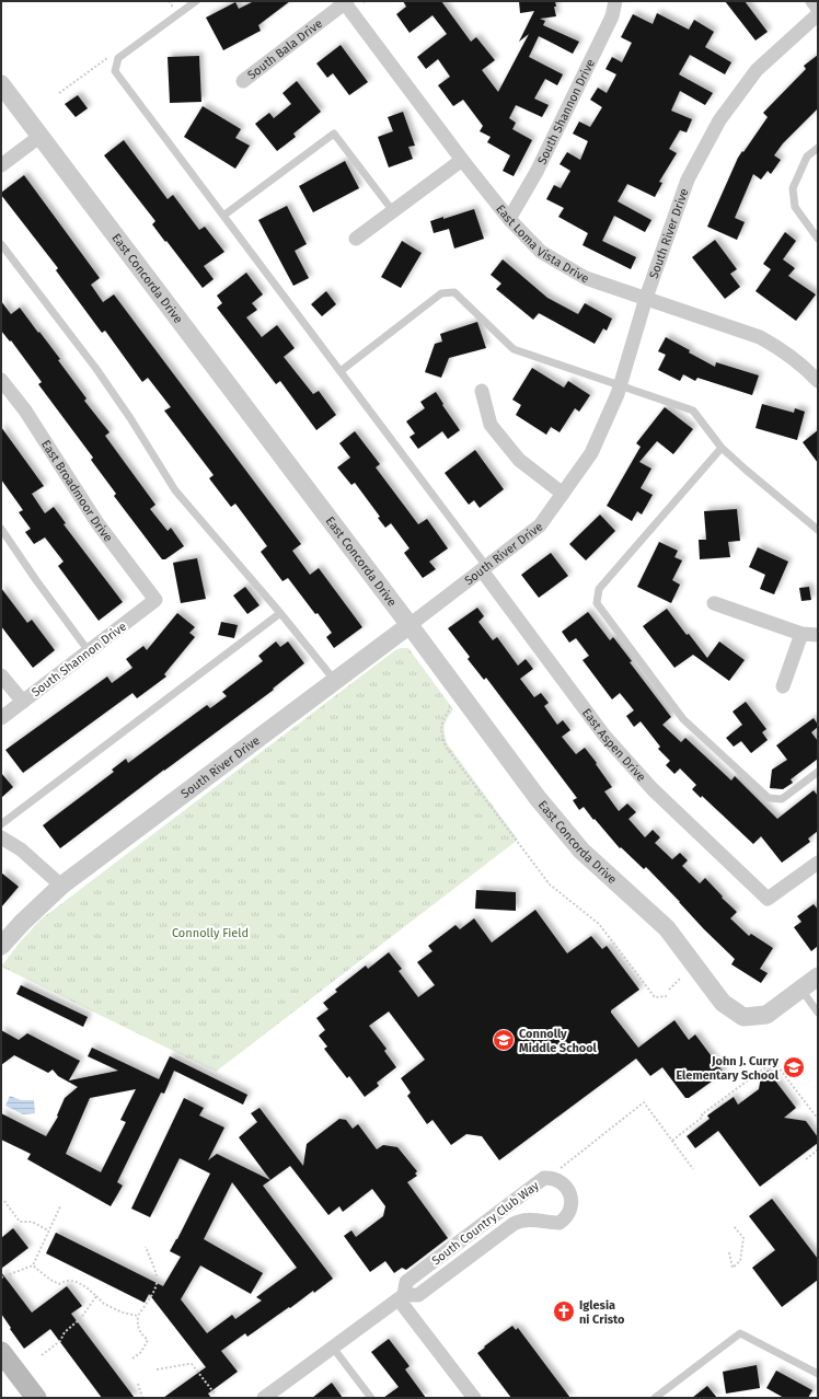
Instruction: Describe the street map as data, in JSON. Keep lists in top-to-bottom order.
{
  "streets": {
    "street": [
      "South Bala Drive",
      "South Shannon Drive",
      "South River Drive",
      "East Loma Vista Drive",
      "East Concorda Drive",
      "East Broadmoor Drive",
      "East Aspen Drive",
      "South Country Club Way"
    ]
  },
  "crossings": [
    ["South Bala Drive", "East Loma Vista Drive"],
    ["South Shannon Drive", "East Loma Vista Drive"],
    ["South Shannon Drive", "East Broadmoor Drive"],
    ["South River Drive", "East Loma Vista Drive"],
    ["South River Drive", "East Concorda Drive"],
    ["South River Drive", "East Aspen Drive"]
  ],
  "parks": ["Connolly Field"],
  "places": {
    "school or university": ["Connolly Middle School", "John J. Curry Elementary School"],
    "church": ["Iglesia ni Cristo"]
  }
}
